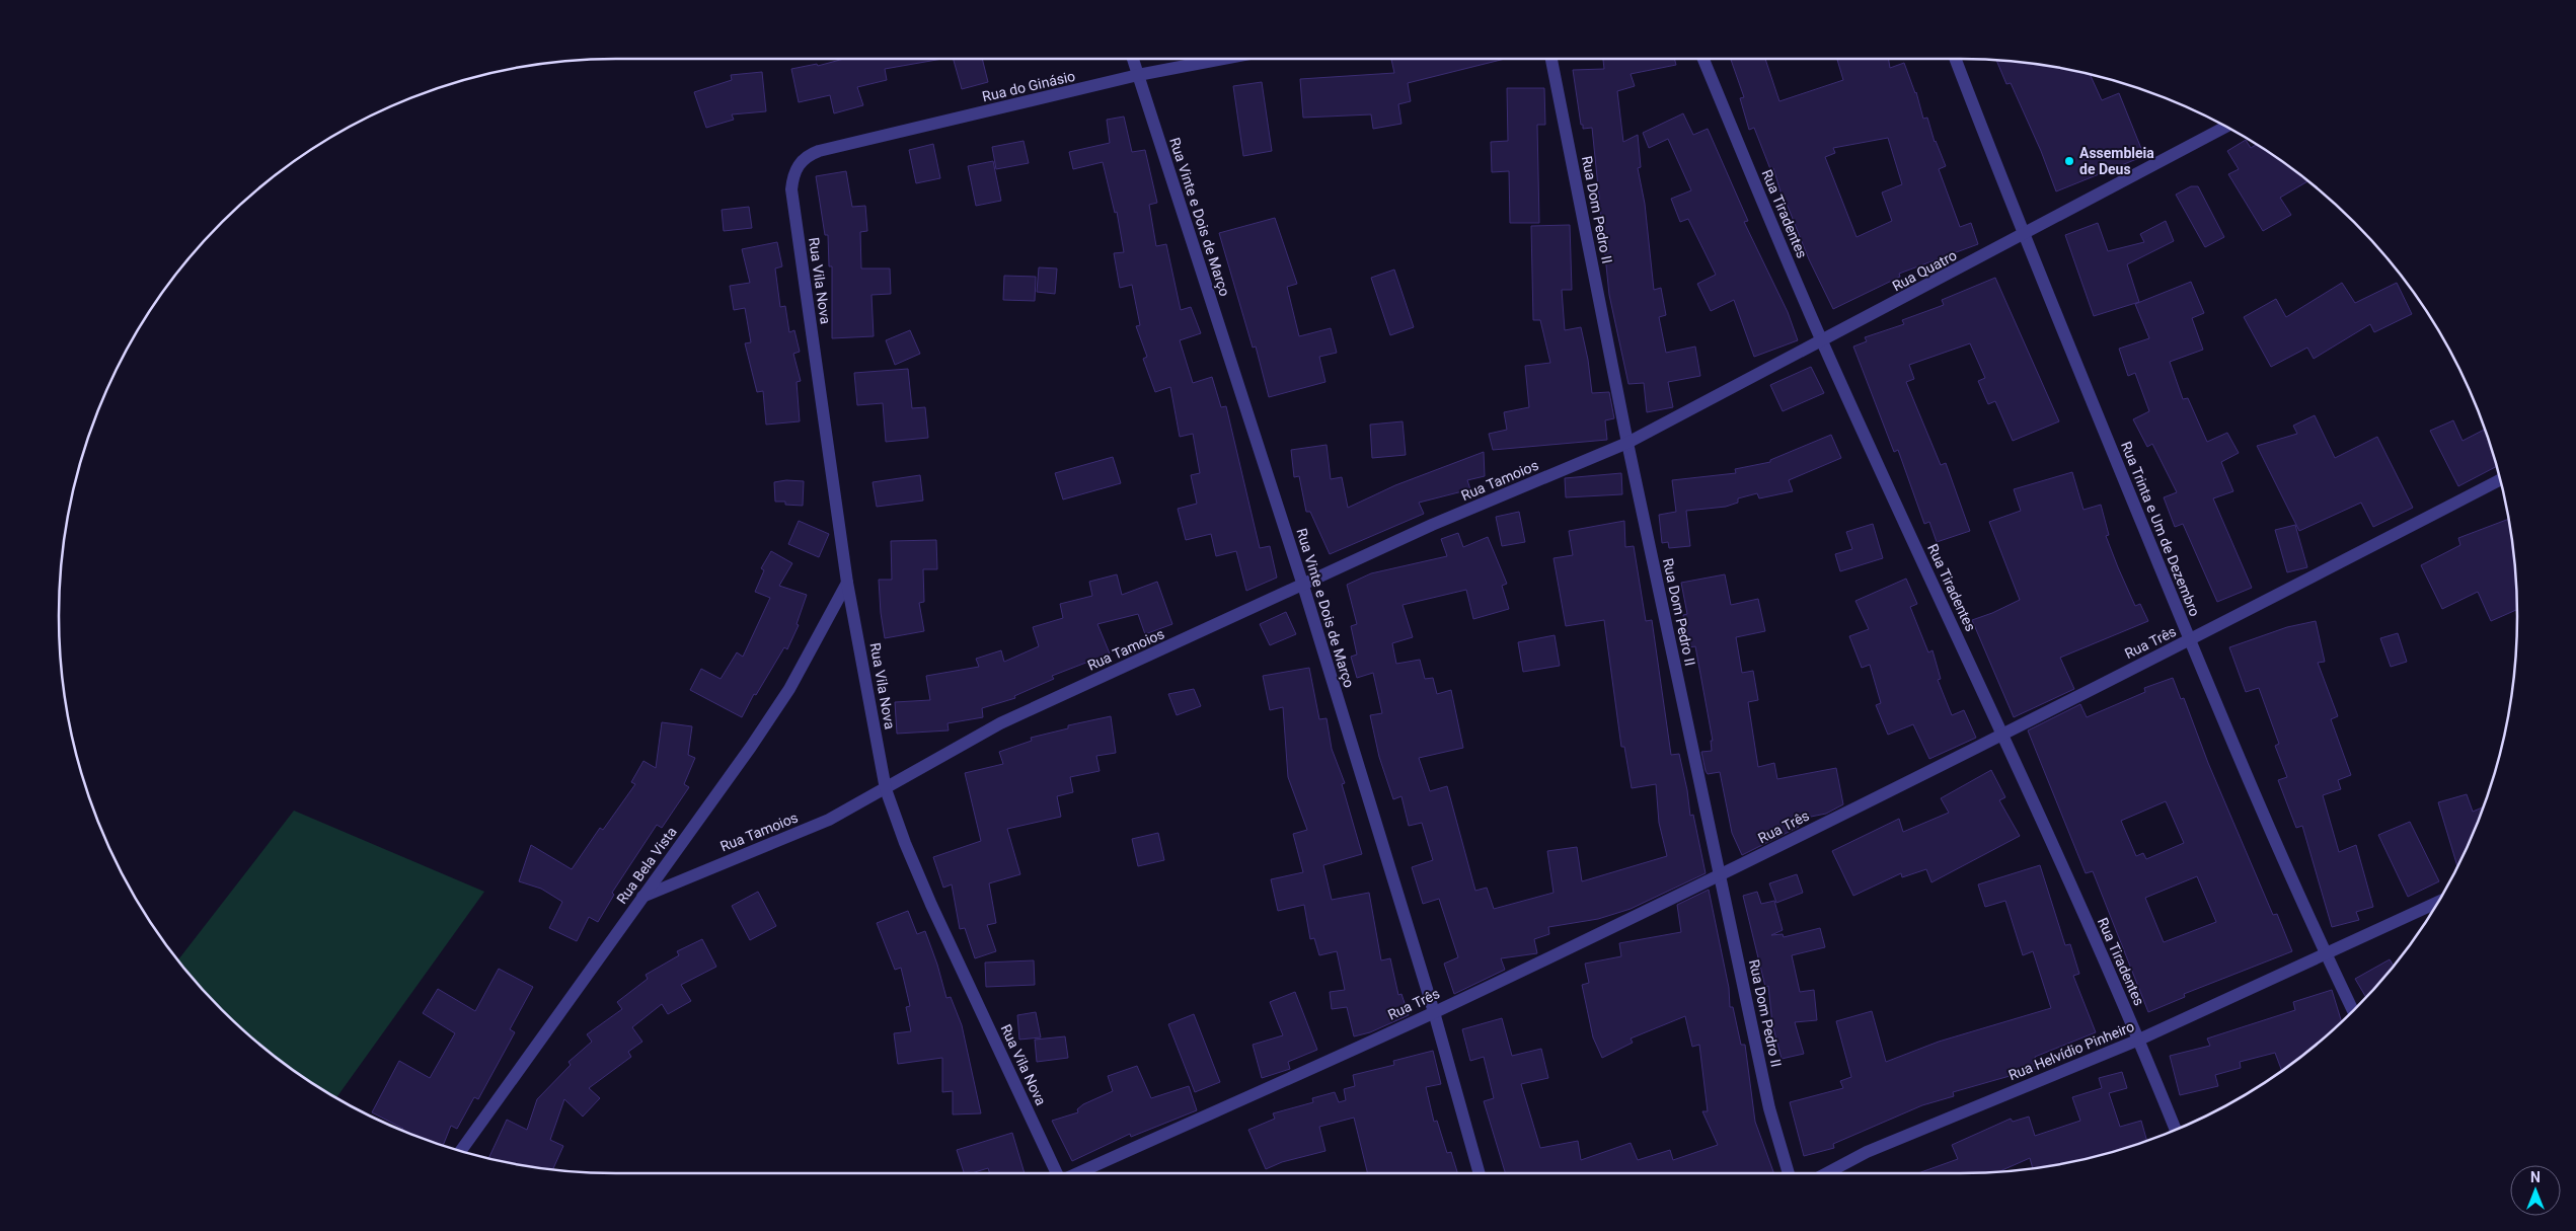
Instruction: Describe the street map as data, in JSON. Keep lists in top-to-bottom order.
{
  "streets": {
    "street": [
      "Rua do Ginásio",
      "Rua Dom Pedro II",
      "Rua Tiradentes",
      "Rua Vinte e Dois de Março",
      "Rua Quatro",
      "Rua Vila Nova",
      "Rua Tamoios",
      "Rua Trinta e Um de Dezembro",
      "Rua Três",
      "Rua Bela Vista",
      "Rua Helvídio Pinheiro"
    ]
  },
  "crossings": [
    ["Rua do Ginásio", "Rua Vinte e Dois de Março"],
    ["Rua do Ginásio", "Rua Vila Nova"],
    ["Rua Dom Pedro II", "Rua Quatro"],
    ["Rua Dom Pedro II", "Rua Tamoios"],
    ["Rua Dom Pedro II", "Rua Três"],
    ["Rua Tiradentes", "Rua Quatro"],
    ["Rua Tiradentes", "Rua Três"],
    ["Rua Tiradentes", "Rua Helvídio Pinheiro"],
    ["Rua Vinte e Dois de Março", "Rua Tamoios"],
    ["Rua Vinte e Dois de Março", "Rua Três"],
    ["Rua Quatro", "Rua Tamoios"],
    ["Rua Quatro", "Rua Trinta e Um de Dezembro"],
    ["Rua Vila Nova", "Rua Tamoios"],
    ["Rua Vila Nova", "Rua Bela Vista"],
    ["Rua Tamoios", "Rua Bela Vista"],
    ["Rua Trinta e Um de Dezembro", "Rua Três"],
    ["Rua Trinta e Um de Dezembro", "Rua Helvídio Pinheiro"]
  ],
  "places": ["Assembleia de Deus"],
  "north": "top"
}
